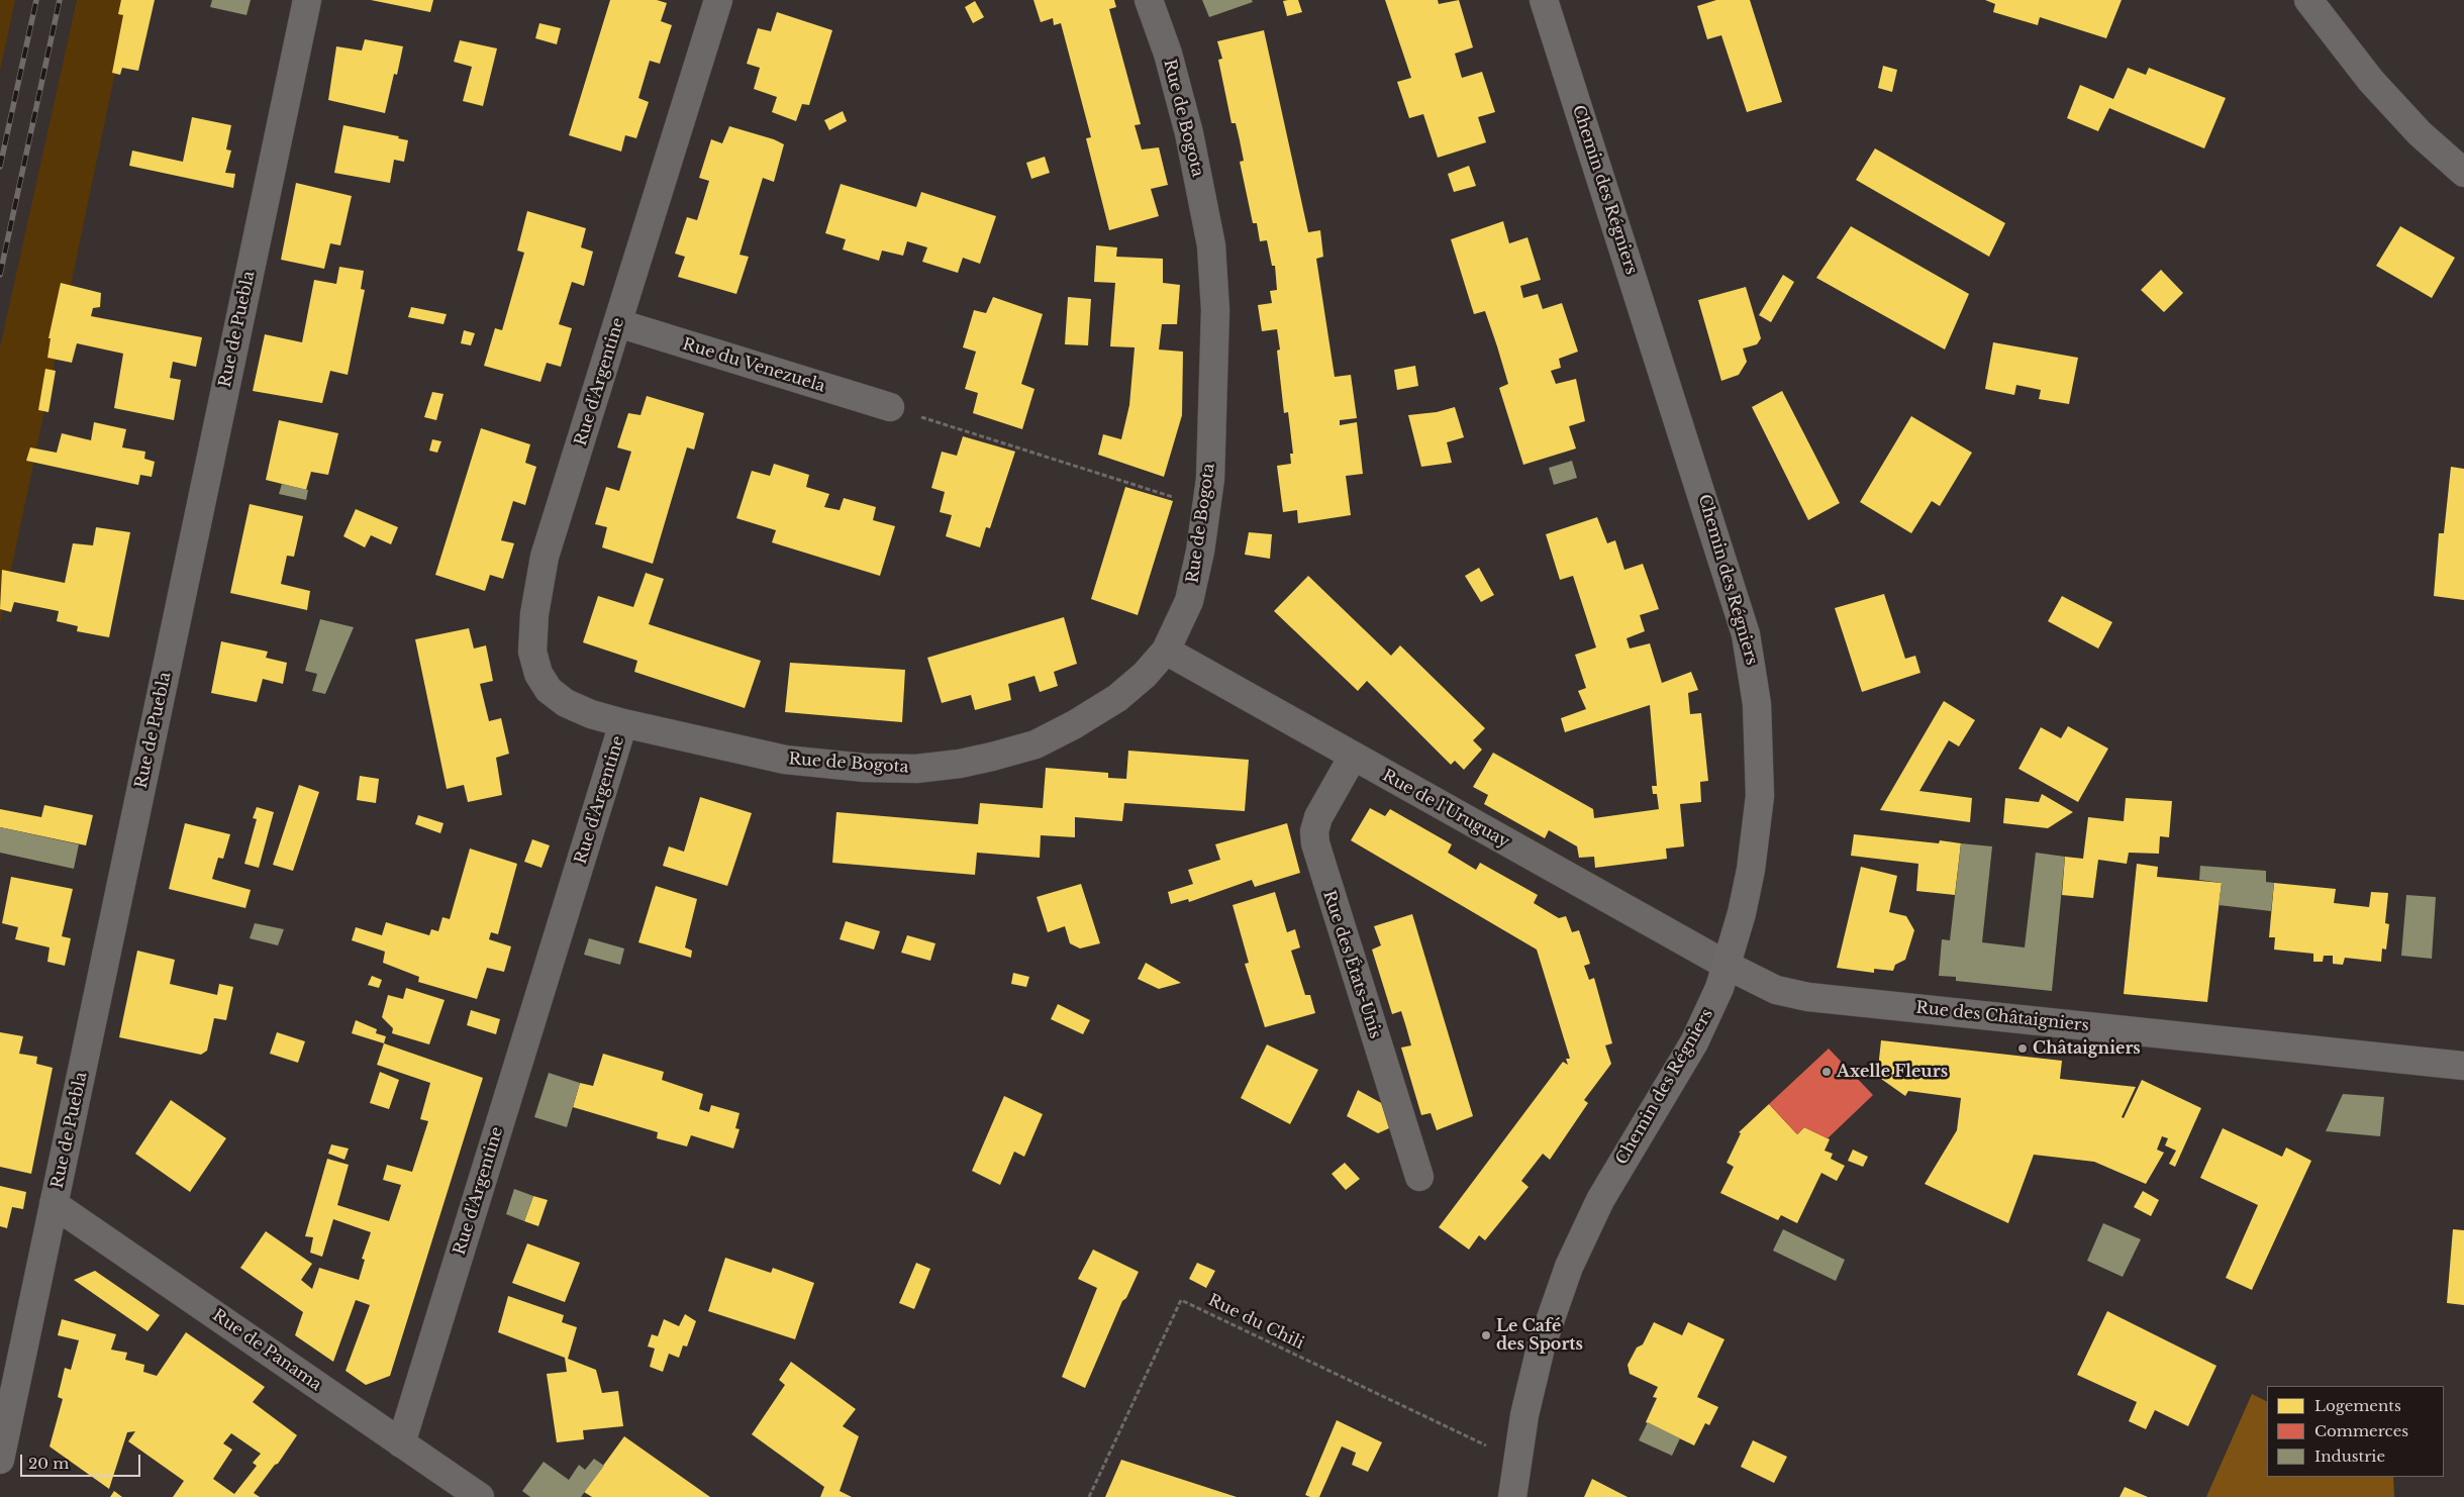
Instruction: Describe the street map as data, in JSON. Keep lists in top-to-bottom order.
{
  "streets": {
    "main road": ["Chemin des Régniers", "Rue des Châtaigniers"],
    "street": [
      "Rue de Bogota",
      "Rue de Puebla",
      "Rue du Venezuela",
      "Rue d'Argentine",
      "Rue de l'Uruguay",
      "Rue des États-Unis",
      "Rue de Panama"
    ],
    "path": ["Rue du Chili"]
  },
  "crossings": [
    ["Rue de Bogota", "Rue d'Argentine"],
    ["Rue de Bogota", "Rue de l'Uruguay"],
    ["Chemin des Régniers", "Rue de l'Uruguay"],
    ["Chemin des Régniers", "Rue des Châtaigniers"],
    ["Chemin des Régniers", "Rue du Chili"],
    ["Rue de Puebla", "Rue de Panama"],
    ["Rue du Venezuela", "Rue d'Argentine"],
    ["Rue d'Argentine", "Rue de Panama"],
    ["Rue de l'Uruguay", "Rue des États-Unis"],
    ["Rue de l'Uruguay", "Rue des Châtaigniers"]
  ],
  "places": ["Châtaigniers", "Axelle Fleurs", "Le Café des Sports"],
  "legend": ["Logements", "Commerces", "Industrie"],
  "scale_bar": "20 m"
}
